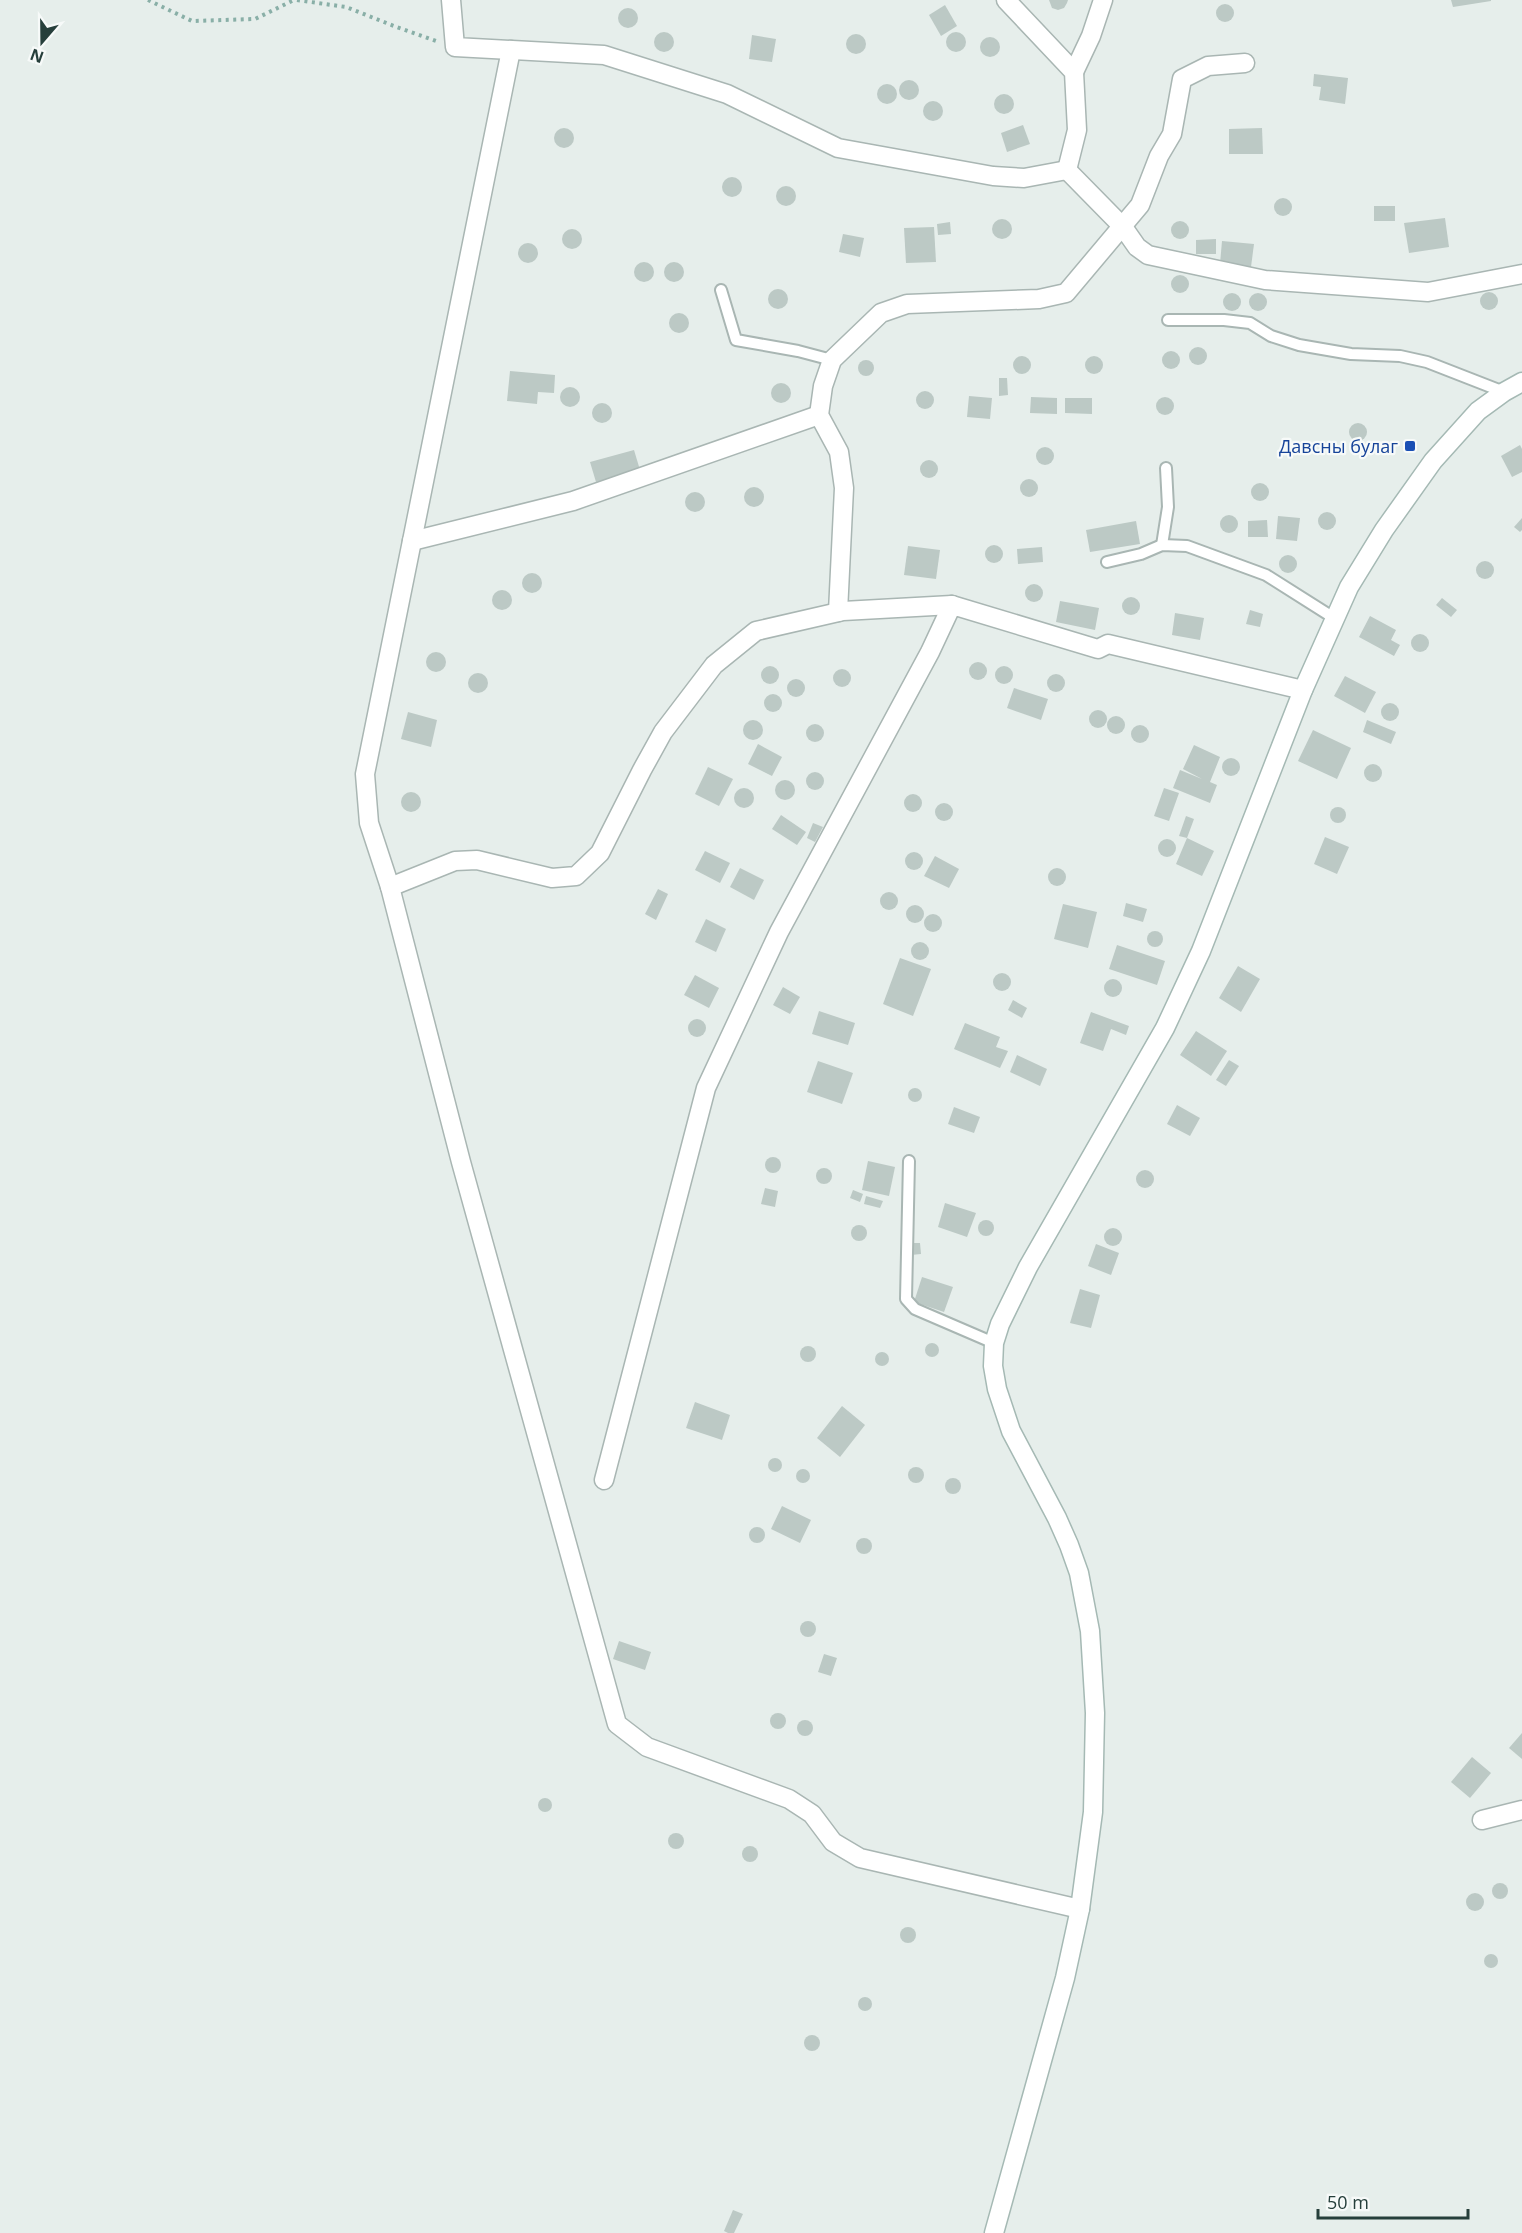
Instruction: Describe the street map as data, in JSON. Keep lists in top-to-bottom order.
{
  "places": {
    "transit": ["Давсны булаг"]
  },
  "scale_bar": "50 m",
  "north": "bottom"
}
